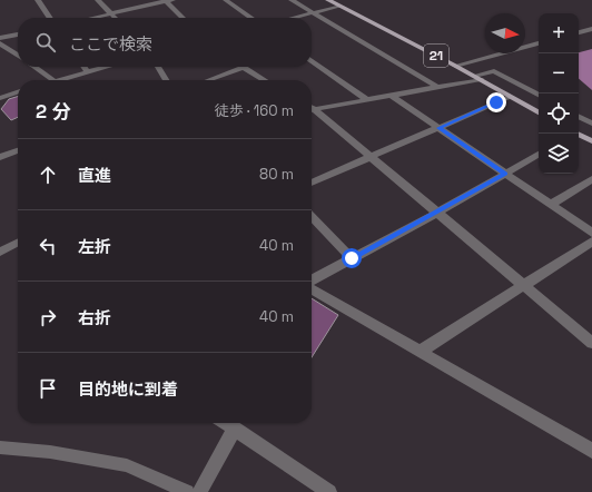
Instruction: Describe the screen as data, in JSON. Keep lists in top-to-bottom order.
{
  "streets": {
    "main road": ["21"]
  },
  "north": "right",
  "page": {
    "map_buttons": ["+", "−"],
    "search": "ここで検索",
    "heading": ["2 分", "徒歩 · 160 m"],
    "list": [
      ["直進", "80 m"],
      ["左折", "40 m"],
      ["右折", "40 m"],
      "目的地に到着"
    ]
  }
}
